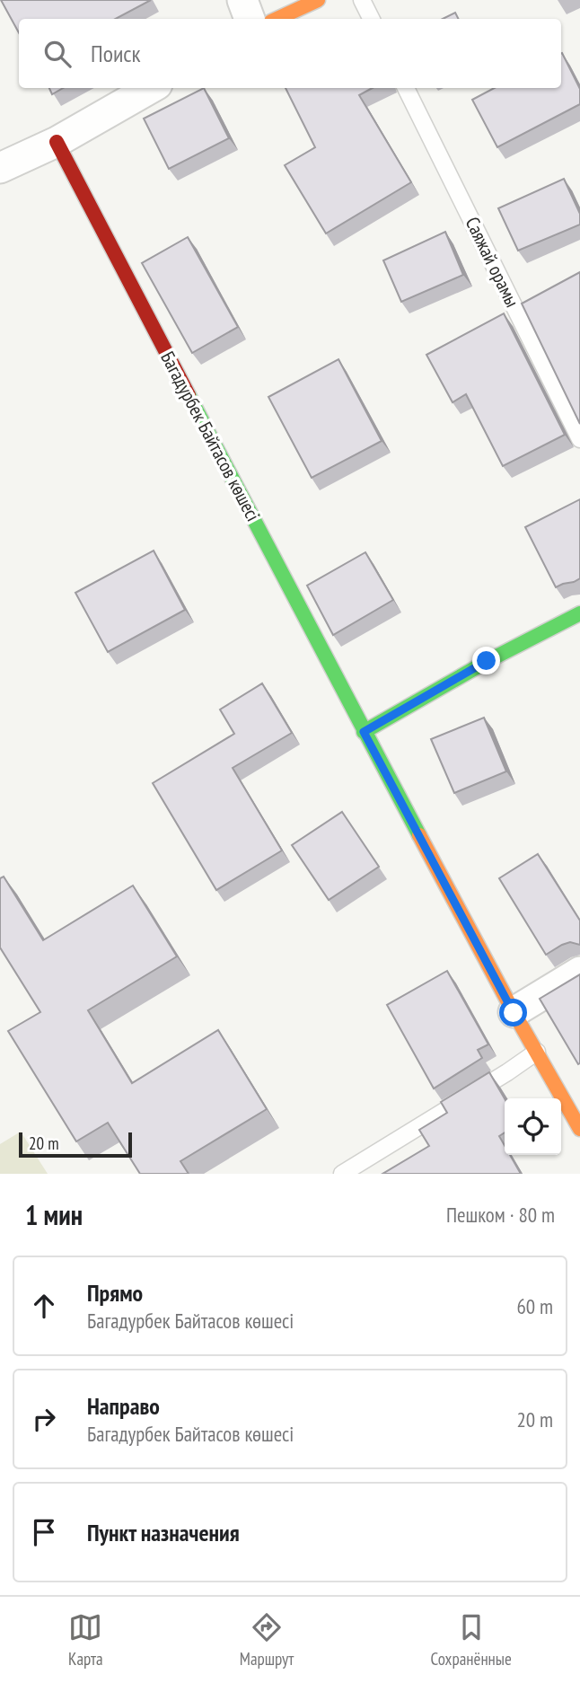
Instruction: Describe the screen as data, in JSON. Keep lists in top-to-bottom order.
{
  "streets": {
    "street": ["Багадурбек Байтасов көшесі"],
    "lane": ["Саяжай орамы"]
  },
  "scale_bar": "20 m",
  "page": {
    "search": "Поиск",
    "scale": "20 m",
    "heading": ["1 мин", "Пешком · 80 m"],
    "list": [
      ["Прямо", "Багадурбек Байтасов көшесі", "60 m"],
      ["Направо", "Багадурбек Байтасов көшесі", "20 m"],
      "Пункт назначения"
    ],
    "nav": ["Карта", "Маршрут", "Сохранённые"]
  }
}
